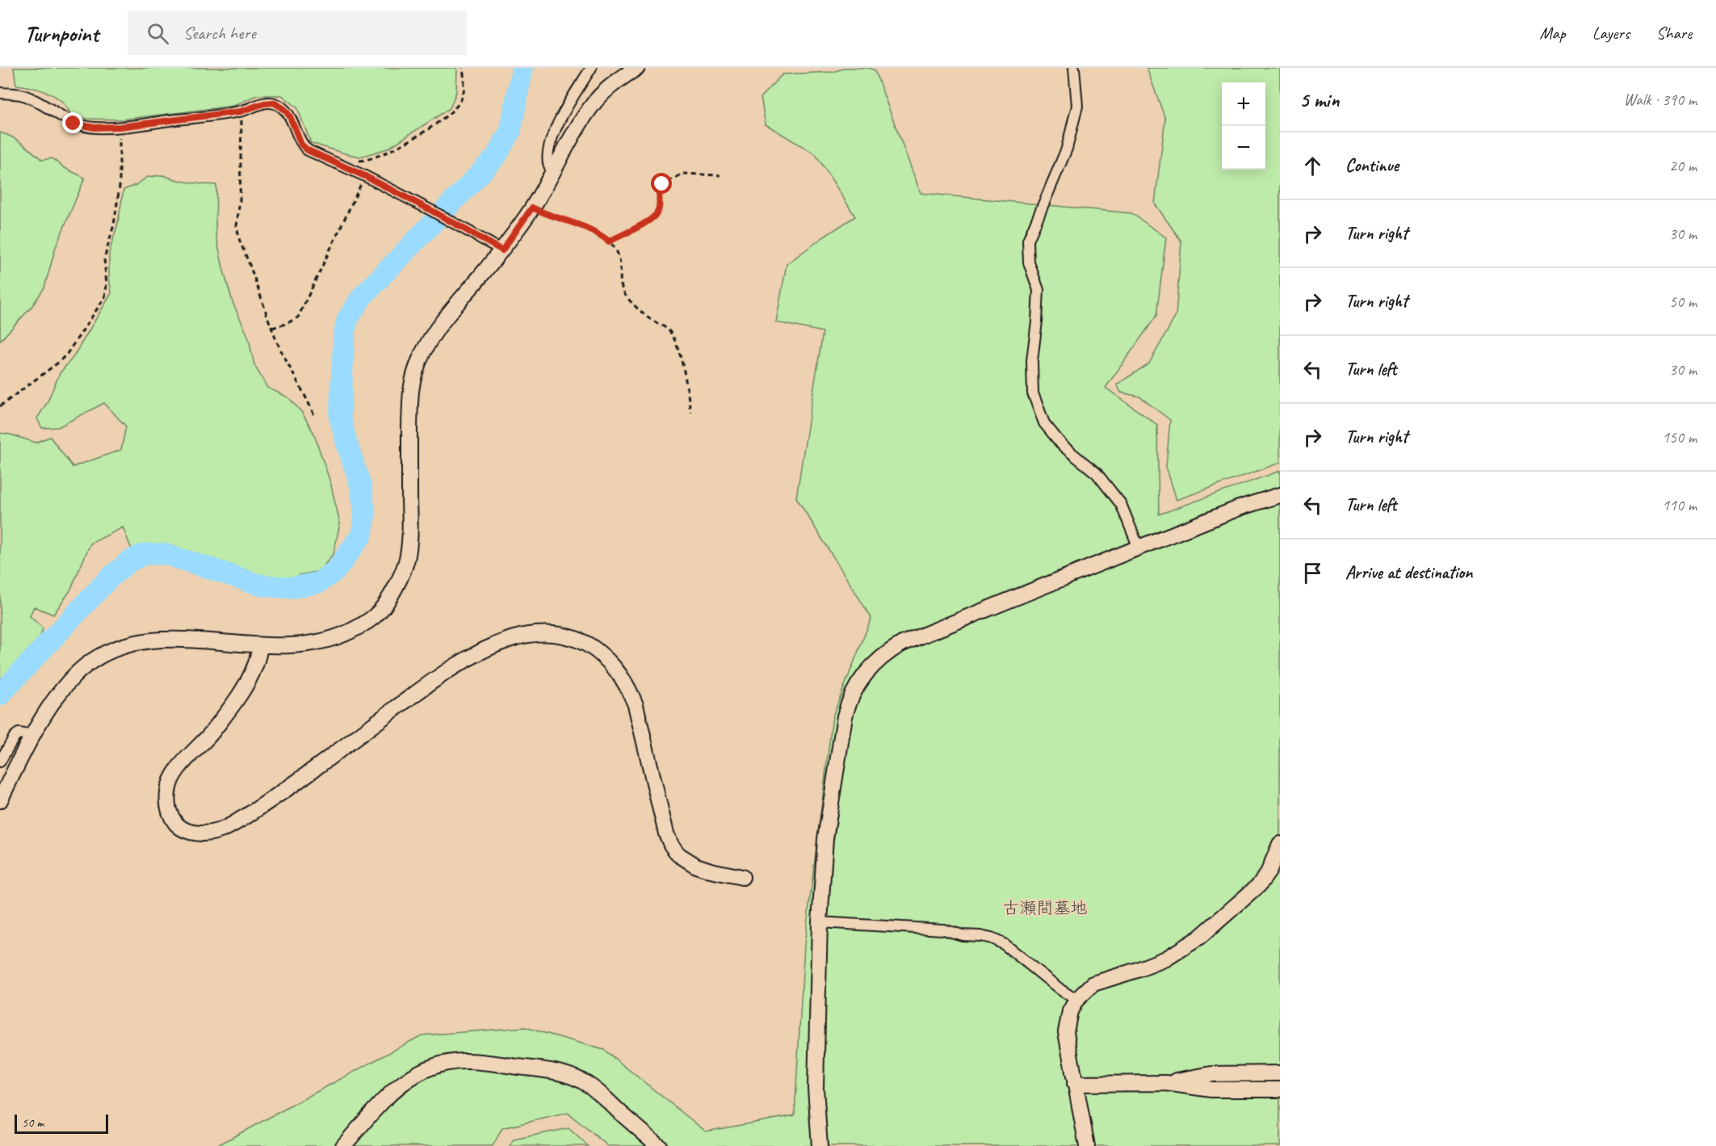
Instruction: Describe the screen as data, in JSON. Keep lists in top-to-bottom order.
{
  "parks": ["古瀬間墓地"],
  "scale_bar": "50 m",
  "page": {
    "header": "Turnpoint",
    "search": "Search here",
    "nav": ["Map", "Layers", "Share"],
    "heading": ["5 min", "Walk · 390 m"],
    "map_buttons": ["+", "−"],
    "list": [
      ["Continue", "20 m"],
      ["Turn right", "30 m"],
      ["Turn right", "50 m"],
      ["Turn left", "30 m"],
      ["Turn right", "150 m"],
      ["Turn left", "110 m"],
      "Arrive at destination"
    ],
    "scale": "50 m"
  }
}
